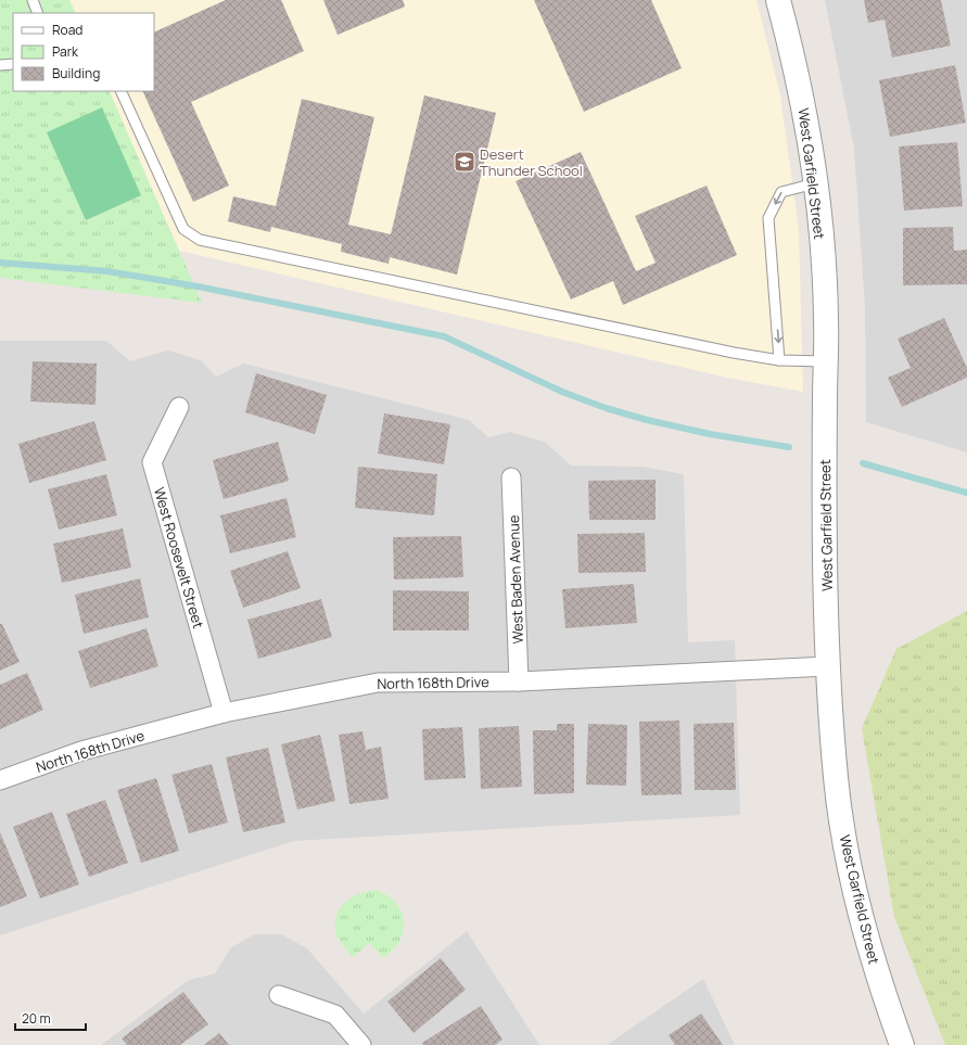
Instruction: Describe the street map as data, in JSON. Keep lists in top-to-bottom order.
{
  "streets": {
    "street": [
      "West Garfield Street",
      "West Roosevelt Street",
      "West Baden Avenue",
      "North 168th Drive"
    ]
  },
  "crossings": [
    ["West Garfield Street", "North 168th Drive"],
    ["West Roosevelt Street", "North 168th Drive"],
    ["West Baden Avenue", "North 168th Drive"]
  ],
  "places": {
    "school or university": ["Desert Thunder School"]
  },
  "legend": ["Road", "Park", "Building"],
  "scale_bar": "20 m"
}
